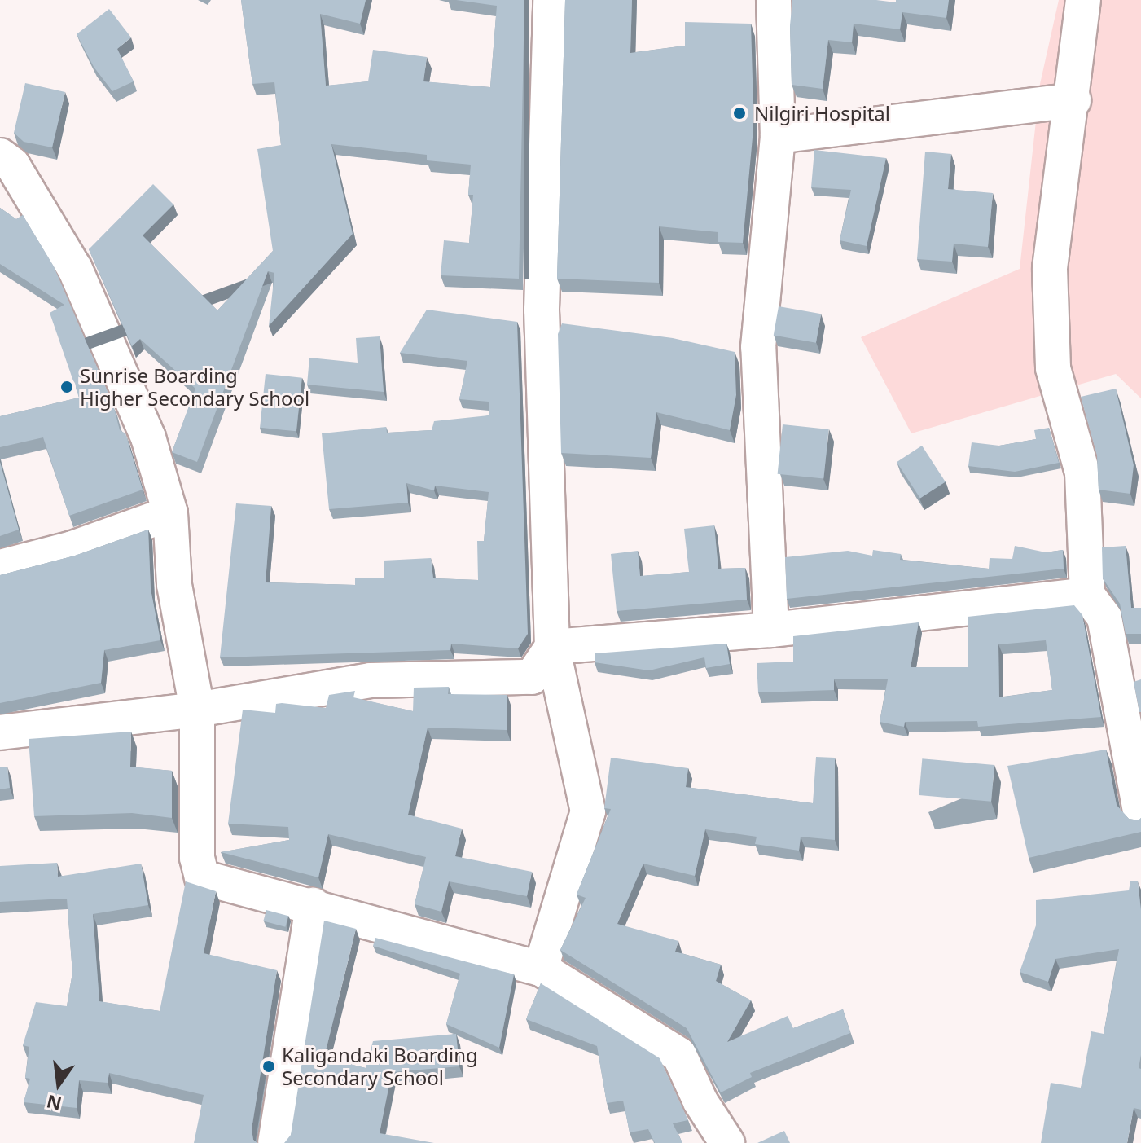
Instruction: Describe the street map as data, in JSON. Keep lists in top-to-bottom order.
{
  "places": ["Nilgiri Hospital", "Sunrise Boarding Higher Secondary School", "Kaligandaki Boarding Secondary School"],
  "north": "bottom"
}
